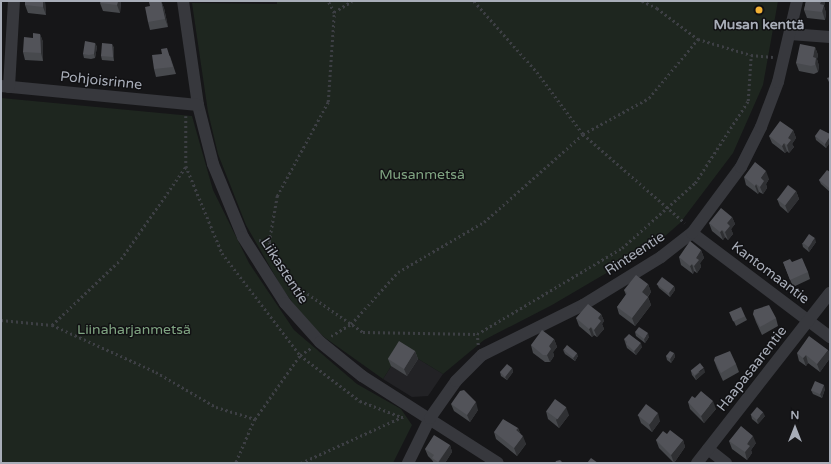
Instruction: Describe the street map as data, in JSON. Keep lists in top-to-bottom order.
{
  "streets": {
    "street": [
      "Pohjoisrinne",
      "Rinteentie",
      "Liikastentie",
      "Kantomaantie",
      "Haapasaarentie"
    ]
  },
  "crossings": [
    ["Pohjoisrinne", "Liikastentie"],
    ["Rinteentie", "Liikastentie"],
    ["Rinteentie", "Kantomaantie"],
    ["Kantomaantie", "Haapasaarentie"]
  ],
  "parks": ["Musanmetsä", "Liinaharjanmetsä"],
  "places": ["Musan kenttä"],
  "north": "top"
}
